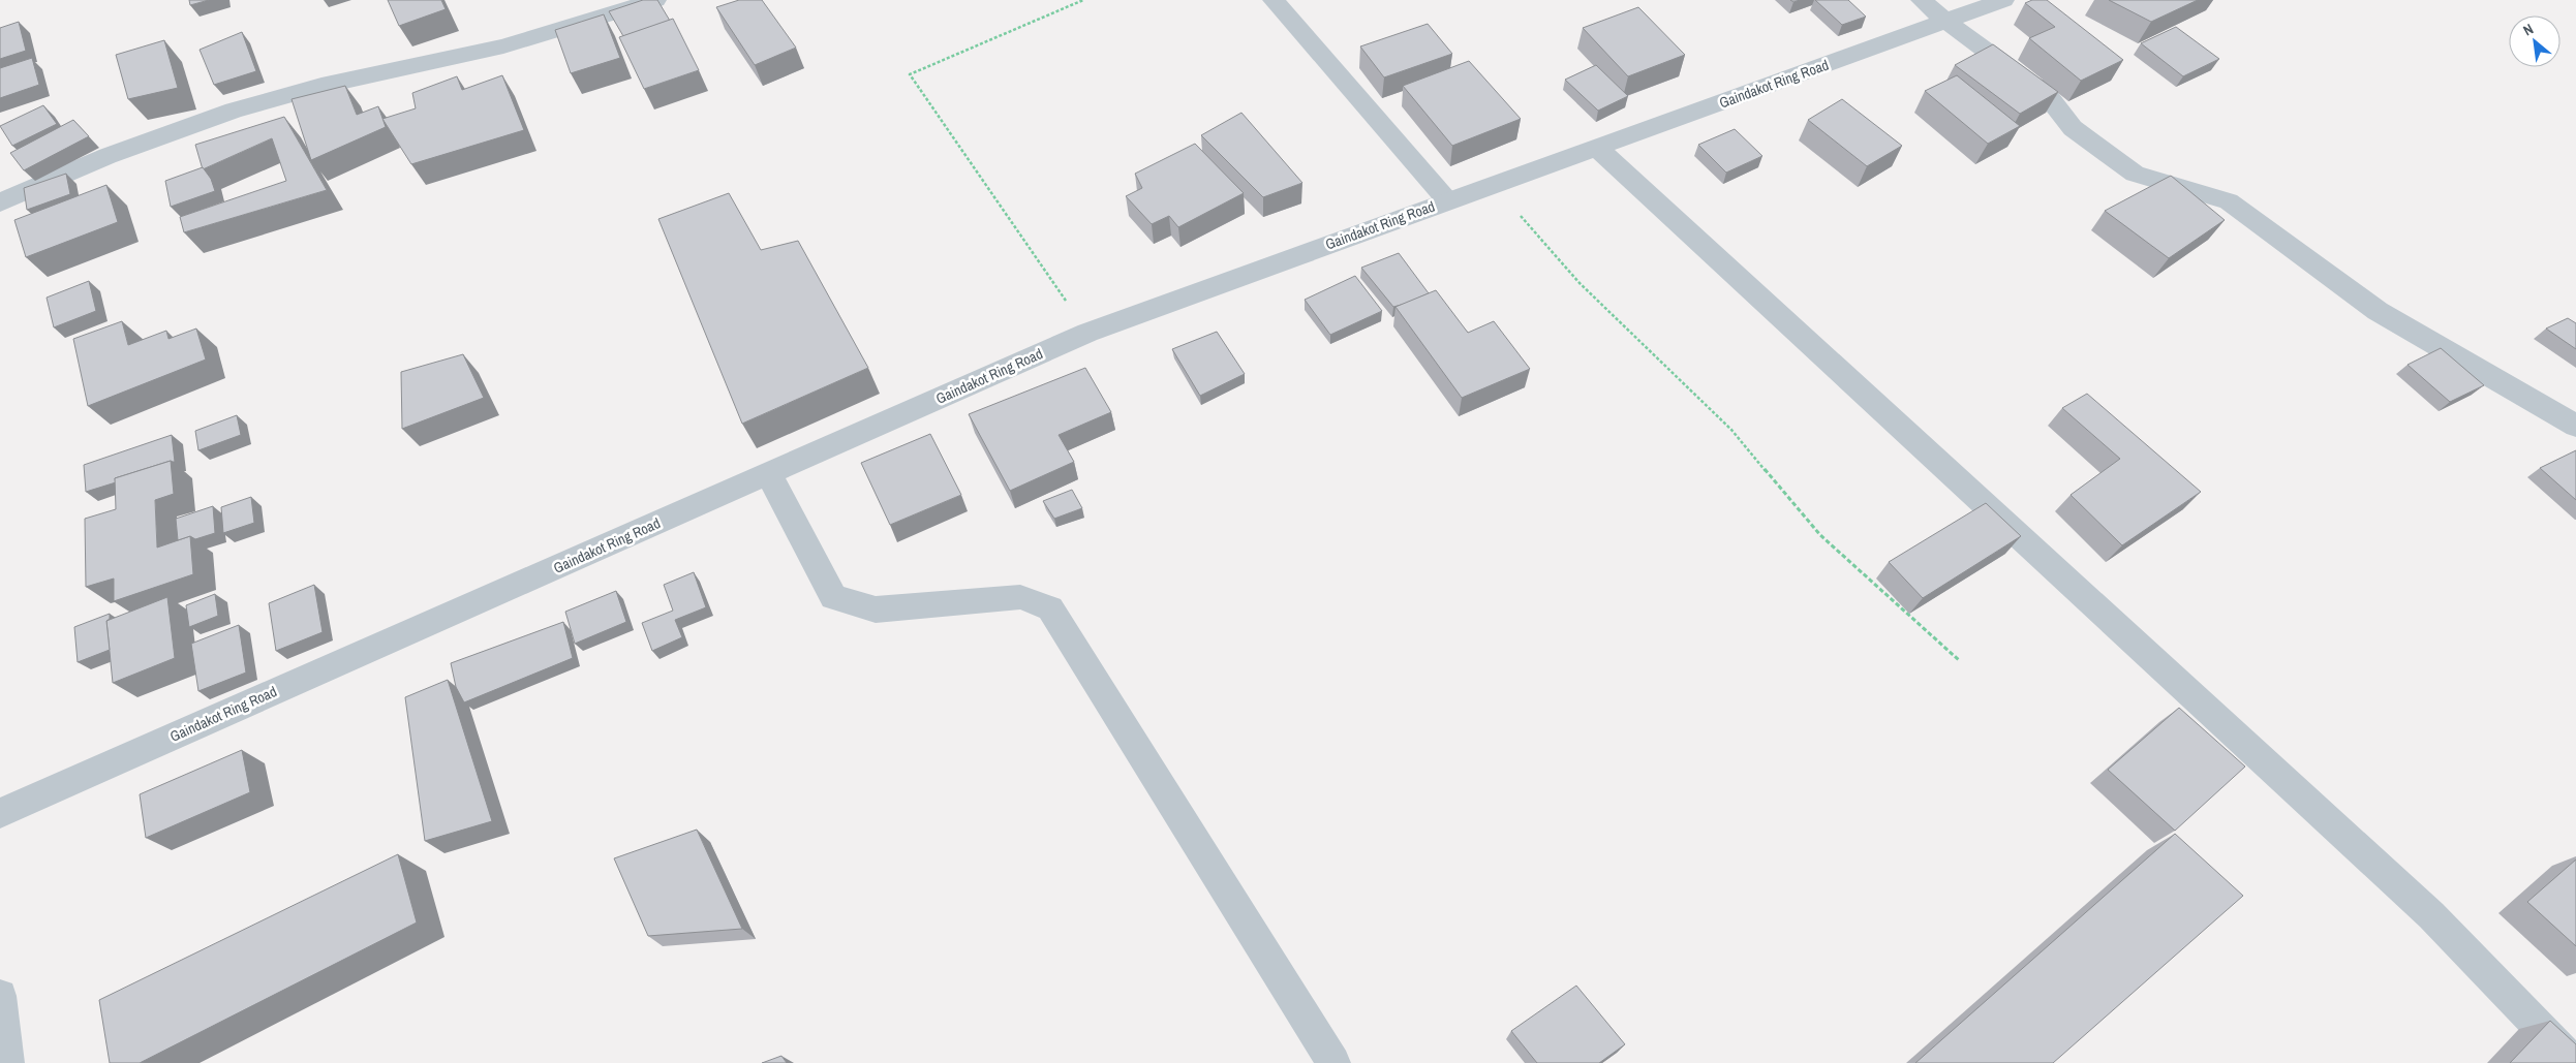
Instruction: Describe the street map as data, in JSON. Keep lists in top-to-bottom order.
{
  "streets": {
    "street": ["Gaindakot Ring Road"]
  },
  "north": "top left"
}
